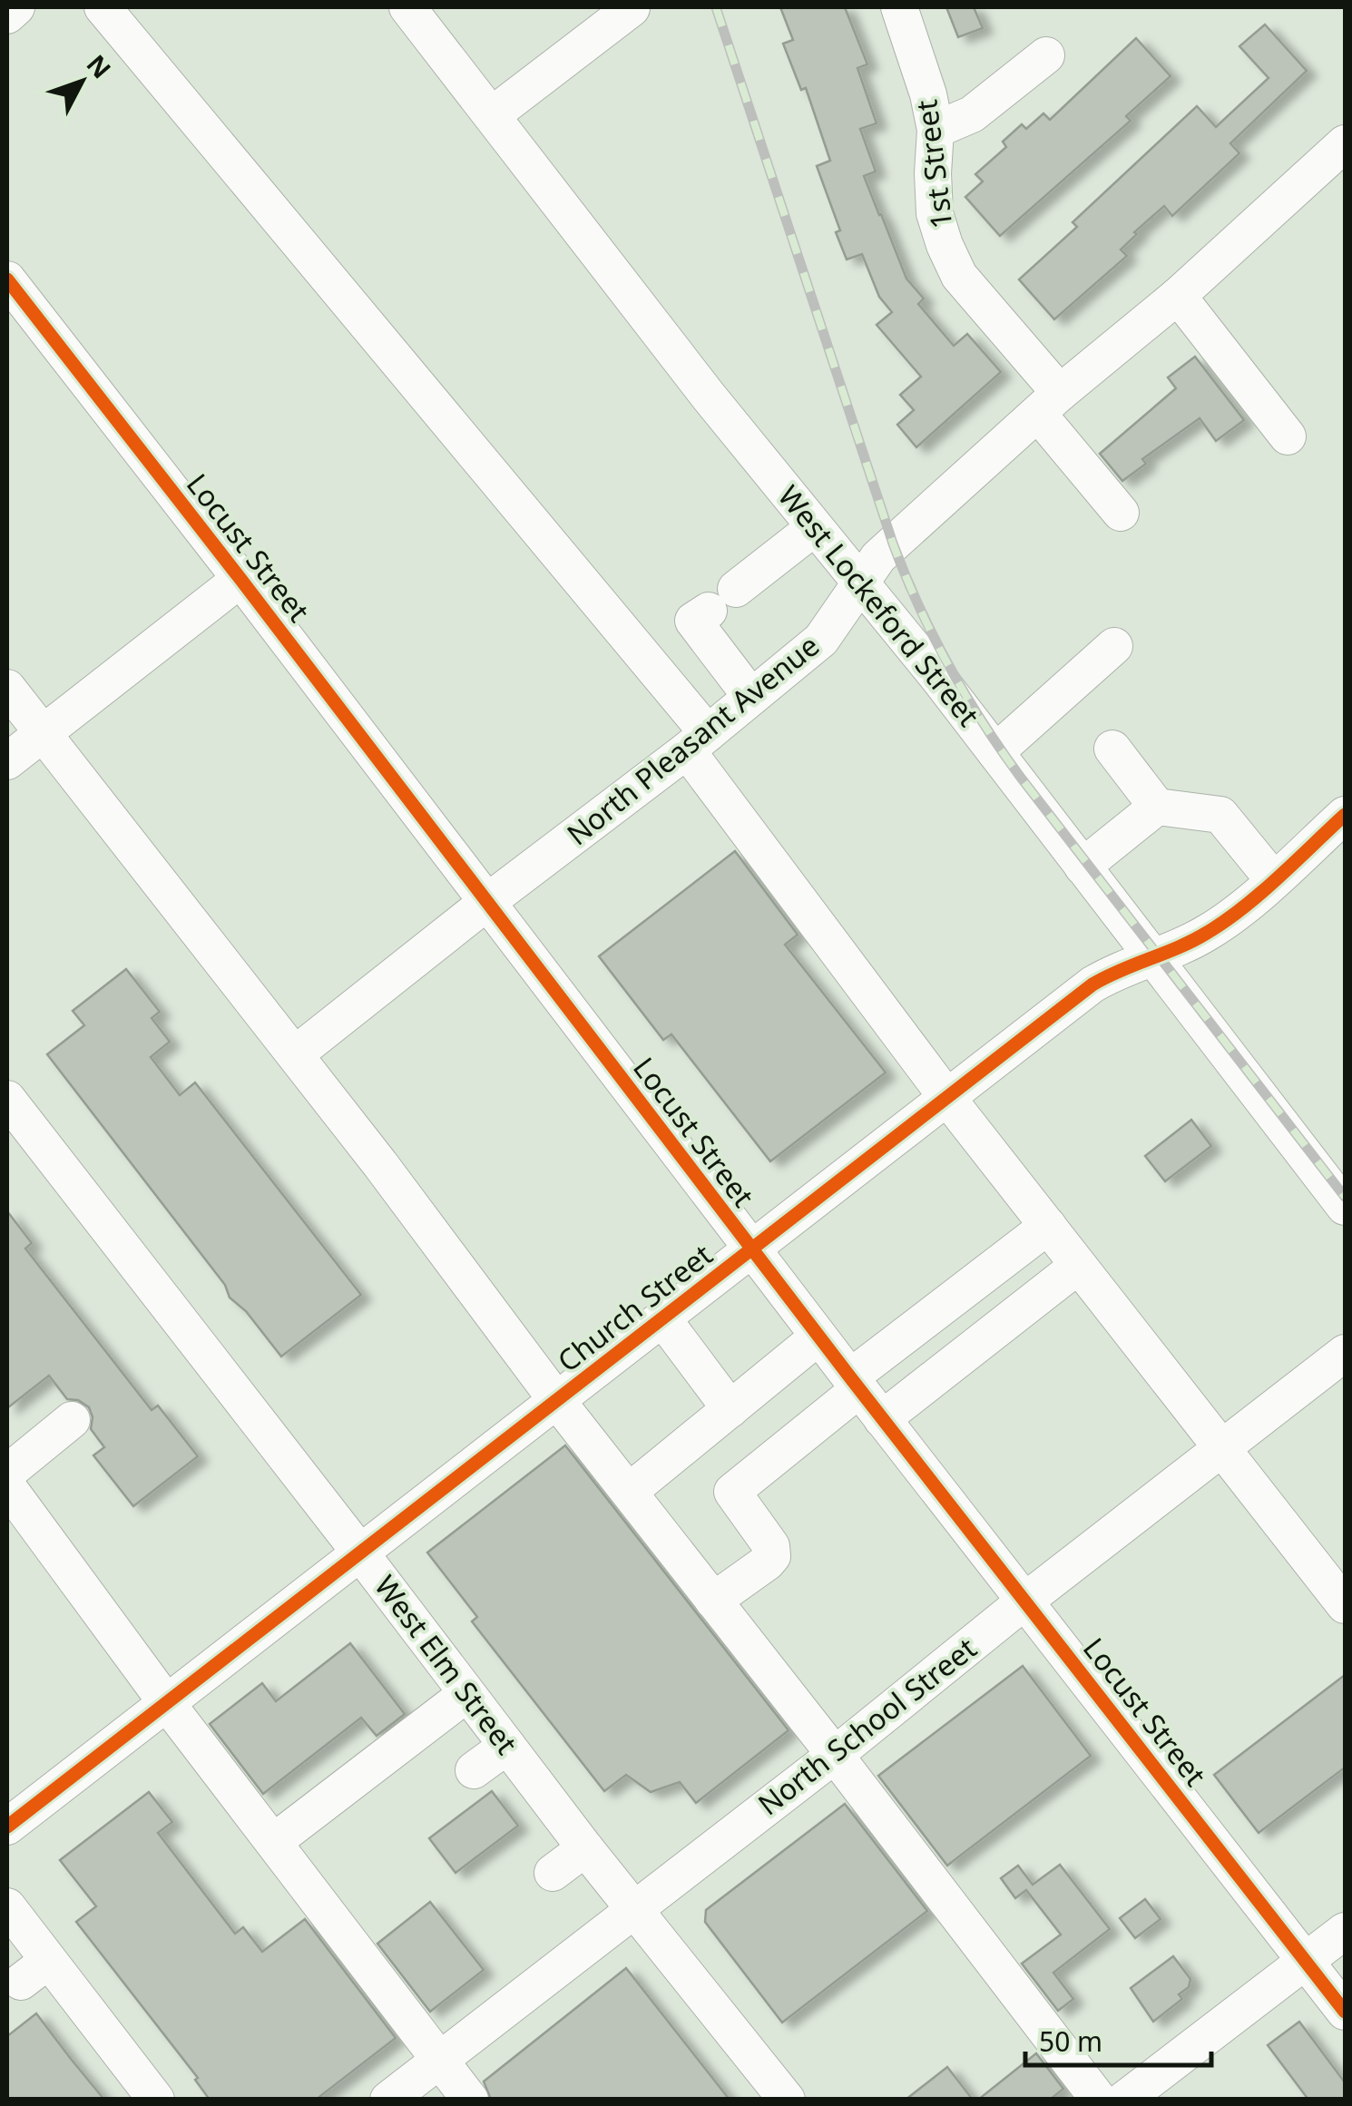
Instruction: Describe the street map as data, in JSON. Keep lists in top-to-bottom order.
{
  "streets": {
    "street": [
      "1st Street",
      "Locust Street",
      "West Lockeford Street",
      "North Pleasant Avenue",
      "Church Street",
      "West Elm Street",
      "North School Street"
    ]
  },
  "crossings": [
    ["1st Street", "North Pleasant Avenue"],
    ["Locust Street", "North Pleasant Avenue"],
    ["Locust Street", "Church Street"],
    ["Locust Street", "North School Street"],
    ["West Lockeford Street", "North Pleasant Avenue"],
    ["West Lockeford Street", "Church Street"],
    ["Church Street", "West Elm Street"],
    ["West Elm Street", "North School Street"]
  ],
  "scale_bar": "50 m",
  "north": "top right"
}
